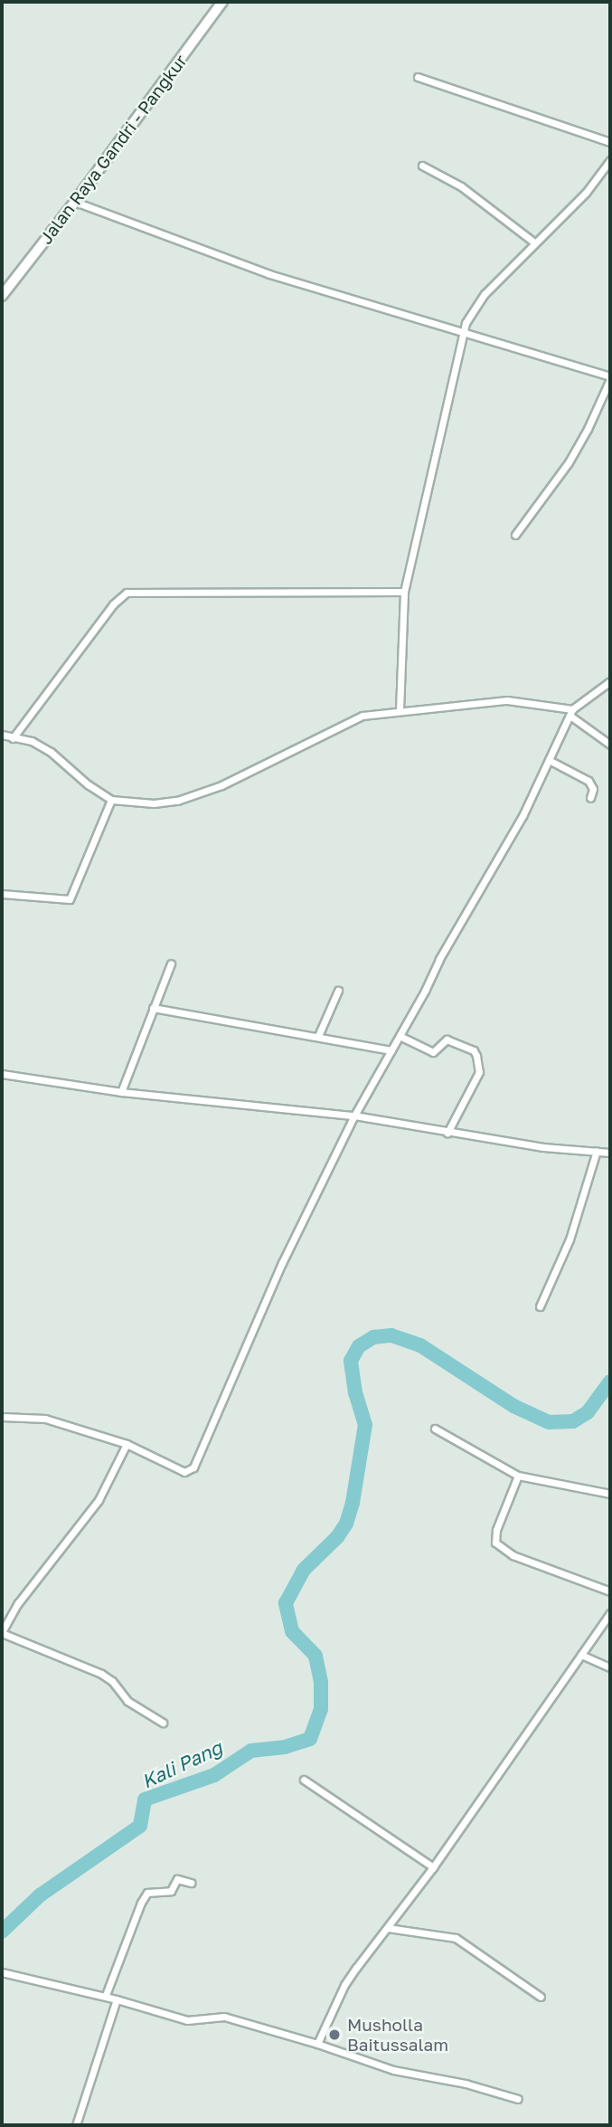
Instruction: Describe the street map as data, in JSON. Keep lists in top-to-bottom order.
{
  "streets": {
    "street": ["Jalan Raya Gandri - Pangkur"]
  },
  "water": ["Kali Pang"],
  "places": ["Musholla Baitussalam"]
}
